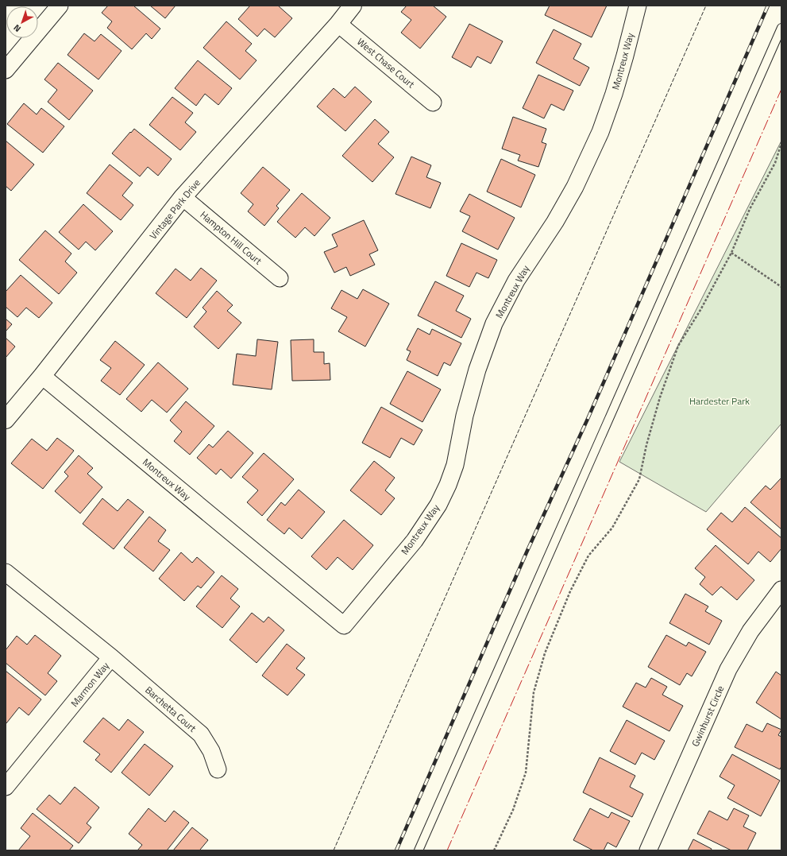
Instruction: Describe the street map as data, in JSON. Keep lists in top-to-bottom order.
{
  "streets": {
    "street": [
      "Montreux Way",
      "West Chase Court",
      "Vintage Park Drive",
      "Hampton Hill Court",
      "Marmon Way",
      "Barchetta Court",
      "Gwinhurst Circle"
    ]
  },
  "crossings": [
    ["Montreux Way", "Vintage Park Drive"],
    ["West Chase Court", "Vintage Park Drive"],
    ["Vintage Park Drive", "Hampton Hill Court"],
    ["Marmon Way", "Barchetta Court"]
  ],
  "parks": ["Hardester Park"],
  "north": "bottom left"
}
